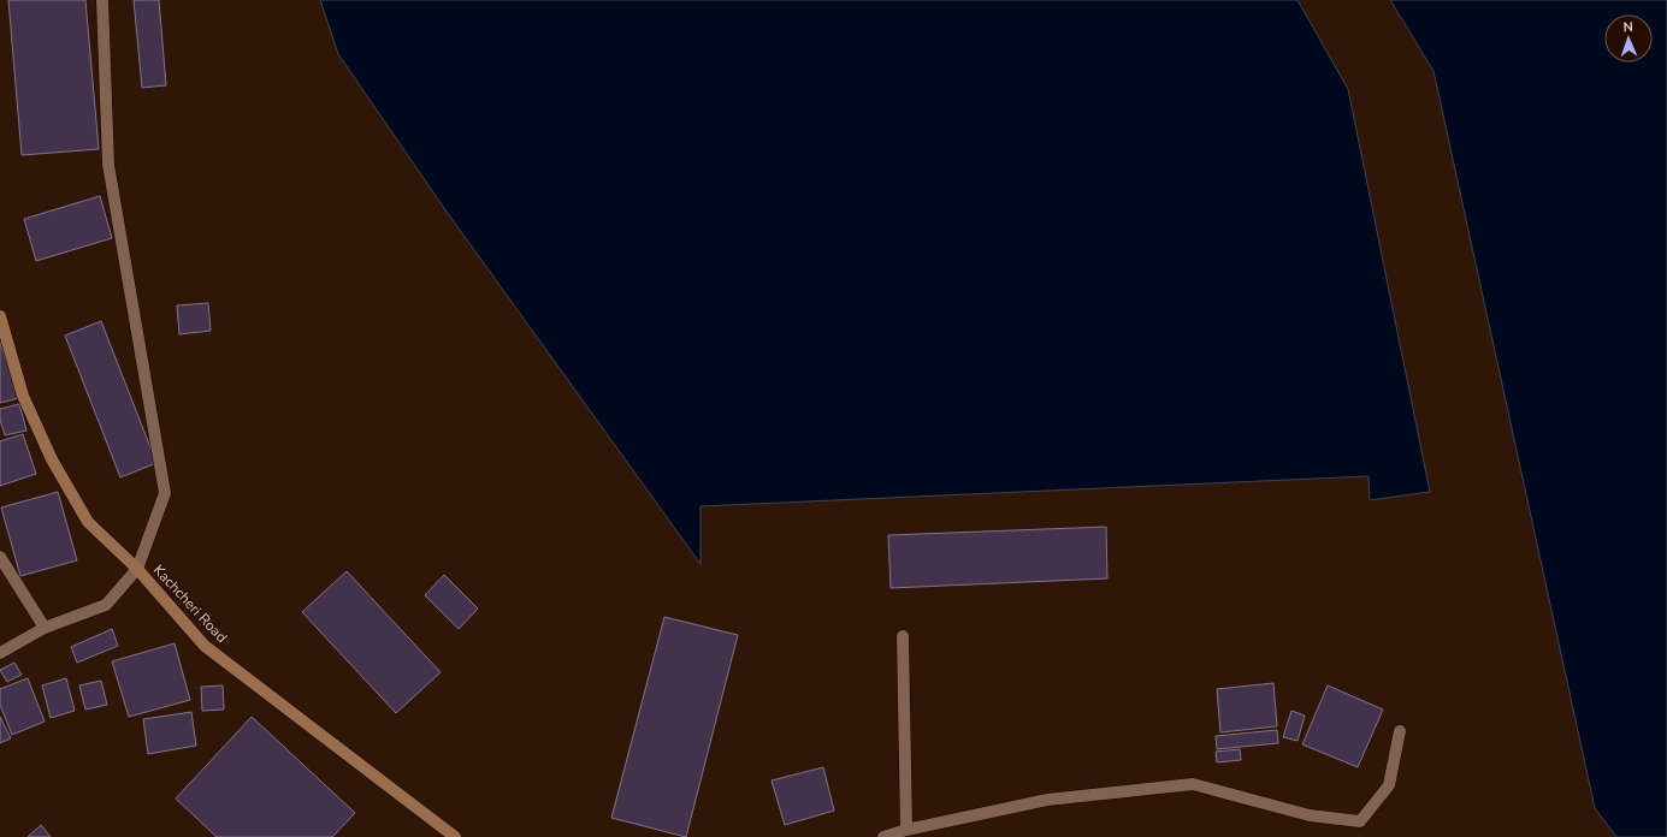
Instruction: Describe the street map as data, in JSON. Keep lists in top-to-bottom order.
{
  "streets": {
    "street": ["Kachcheri Road"]
  },
  "north": "top"
}
